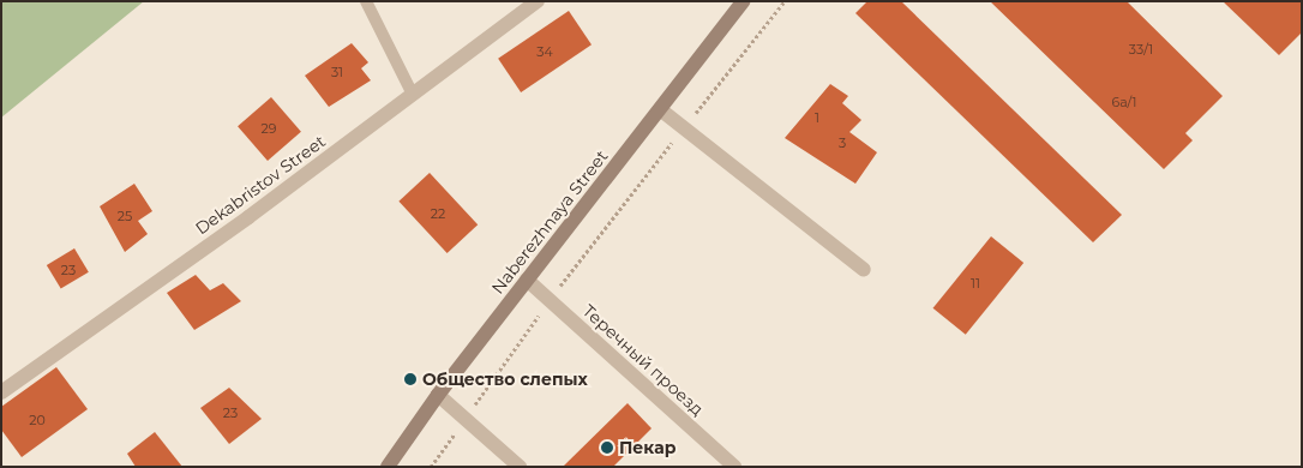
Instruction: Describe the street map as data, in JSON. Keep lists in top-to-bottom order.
{
  "streets": {
    "main road": ["Naberezhnaya Street"],
    "street": ["Dekabristov Street", "Теречный проезд"]
  },
  "crossings": [
    ["Naberezhnaya Street", "Теречный проезд"]
  ],
  "places": ["Общество слепых", "Пекар"],
  "house_numbers": [
    "33/1",
    "34",
    "31",
    "6а/1",
    "1",
    "29",
    "3",
    "22",
    "25",
    "23",
    "11",
    "23",
    "20"
  ]
}
